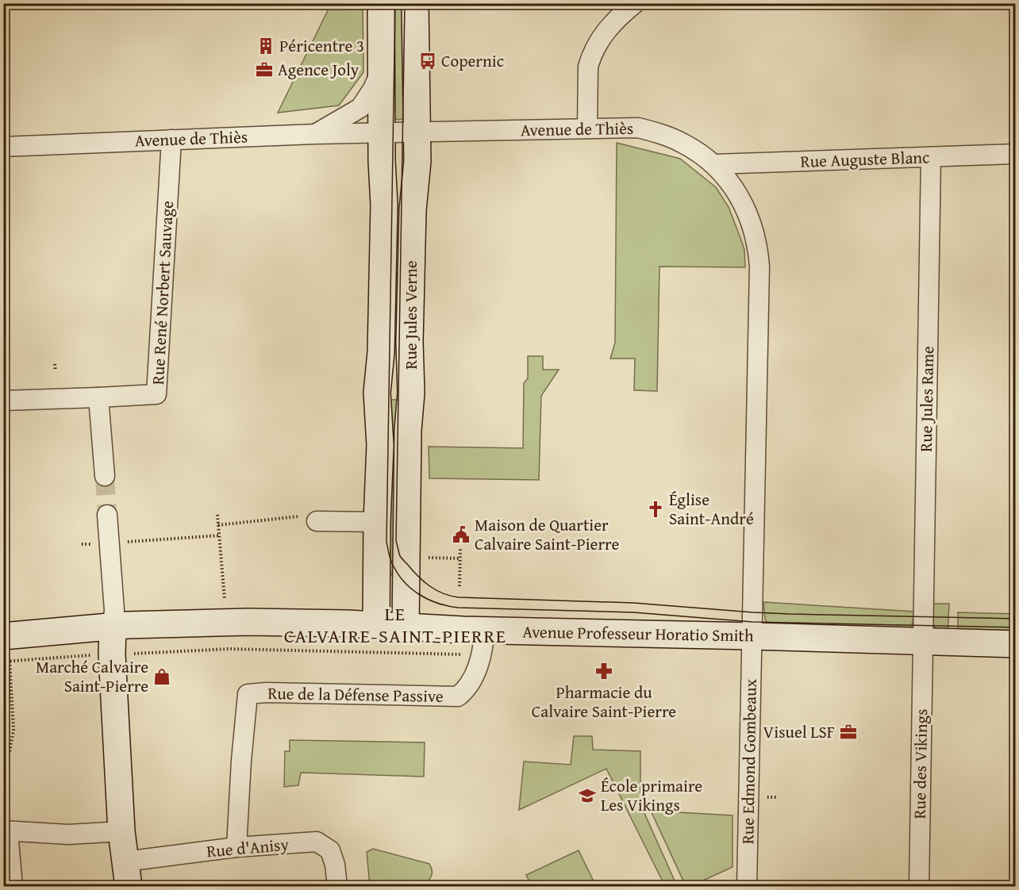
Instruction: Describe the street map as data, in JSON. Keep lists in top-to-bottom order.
{
  "streets": {
    "street": [
      "Avenue de Thiès",
      "Rue Auguste Blanc",
      "Rue René Norbert Sauvage",
      "Rue Jules Verne",
      "Rue Jules Rame",
      "Avenue Professeur Horatio Smith",
      "Rue de la Défense Passive",
      "Rue Edmond Gombeaux",
      "Rue des Vikings",
      "Rue d'Anisy"
    ]
  },
  "crossings": [
    ["Avenue de Thiès", "Rue Auguste Blanc"],
    ["Avenue de Thiès", "Rue René Norbert Sauvage"],
    ["Avenue de Thiès", "Rue Jules Verne"],
    ["Avenue de Thiès", "Avenue Professeur Horatio Smith"],
    ["Avenue de Thiès", "Rue Edmond Gombeaux"],
    ["Rue Auguste Blanc", "Rue Jules Rame"],
    ["Rue Jules Verne", "Avenue Professeur Horatio Smith"],
    ["Rue Jules Rame", "Avenue Professeur Horatio Smith"],
    ["Rue Jules Rame", "Rue des Vikings"],
    ["Avenue Professeur Horatio Smith", "Rue de la Défense Passive"],
    ["Avenue Professeur Horatio Smith", "Rue Edmond Gombeaux"],
    ["Avenue Professeur Horatio Smith", "Rue des Vikings"],
    ["Rue de la Défense Passive", "Rue d'Anisy"]
  ],
  "districts": ["LE CALVAIRE-SAINT-PIERRE"],
  "places": {
    "building": ["Péricentre 3"],
    "bus stop": ["Copernic"],
    "office": ["Agence Joly", "Visuel LSF"],
    "church": ["Église Saint-André"],
    "public building": ["Maison de Quartier Calvaire Saint-Pierre"],
    "pharmacy": ["Pharmacie du Calvaire Saint-Pierre"],
    "shop": ["Marché Calvaire Saint-Pierre"],
    "school or university": ["École primaire Les Vikings"]
  }
}
